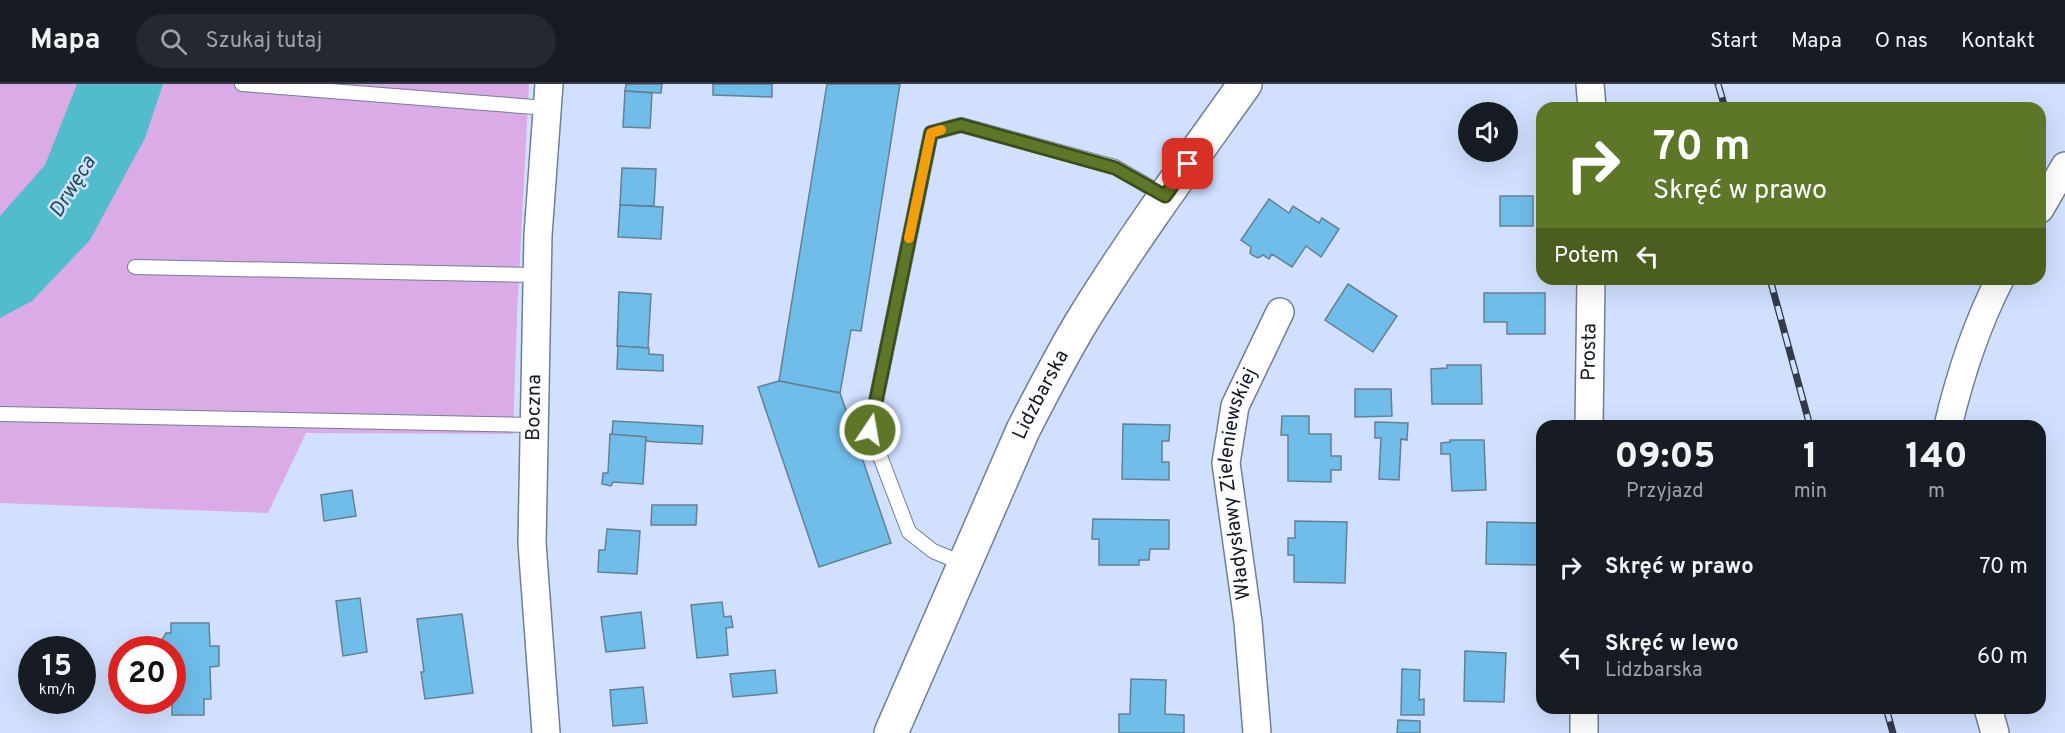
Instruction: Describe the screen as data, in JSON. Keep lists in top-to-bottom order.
{
  "streets": {
    "main road": ["Lidzbarska"],
    "street": ["Prosta", "Boczna", "Władysławy Zieleniewskiej"]
  },
  "water": ["Drwęca"],
  "page": {
    "header": "Mapa",
    "search": "Szukaj tutaj",
    "nav": [
      "Start",
      "Mapa",
      "O nas",
      "Kontakt"
    ],
    "turn": ["70 m", "Skręć w prawo"],
    "then": "Potem",
    "eta": [
      "09:05",
      "Przyjazd",
      "1",
      "min",
      "140",
      "m"
    ],
    "list": [
      {
        "name": "Skręć w prawo",
        "value": "70 m"
      },
      {
        "name": "Skręć w lewo",
        "note": "Lidzbarska",
        "value": "60 m"
      }
    ],
    "speed": "15 km/h",
    "limit": "20"
  }
}
